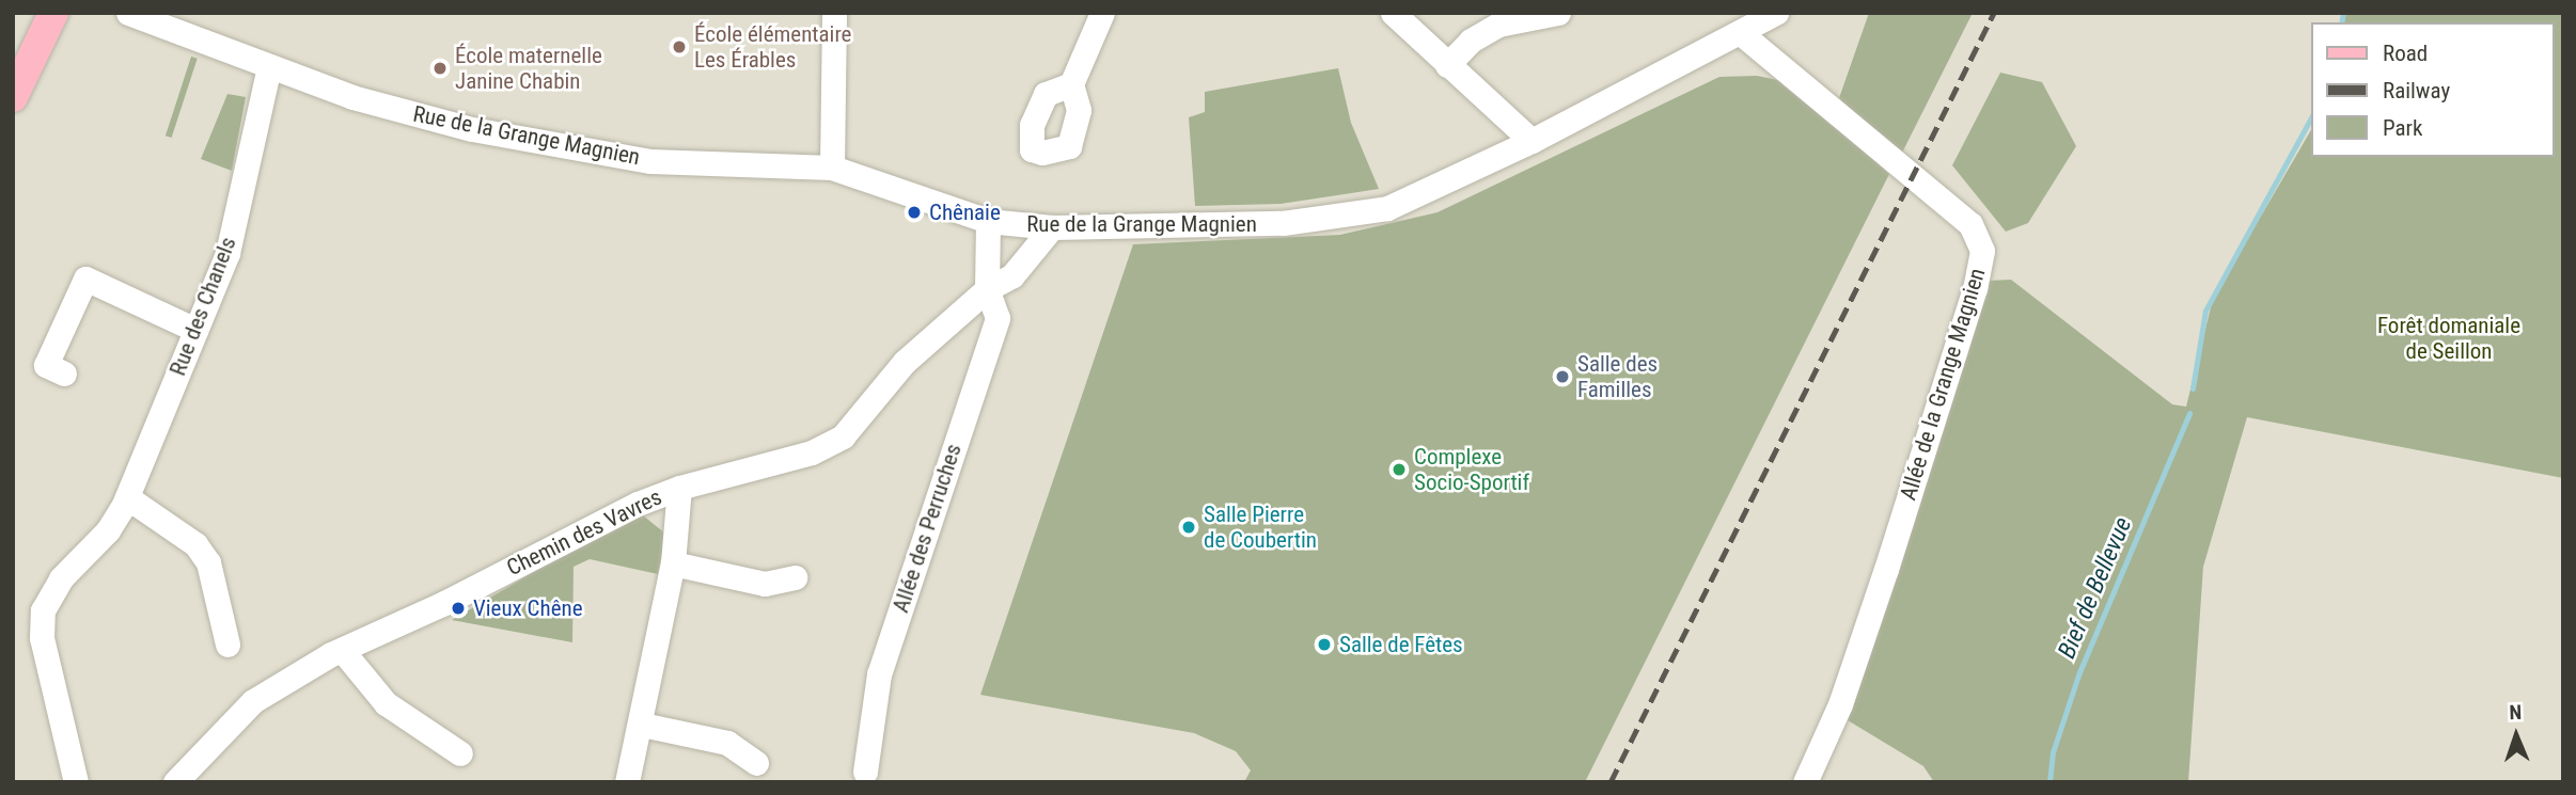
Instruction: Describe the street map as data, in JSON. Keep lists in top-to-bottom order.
{
  "streets": {
    "street": [
      "Rue de la Grange Magnien",
      "Rue des Chanels",
      "Allée de la Grange Magnien",
      "Allée des Perruches",
      "Chemin des Vavres"
    ]
  },
  "crossings": [
    ["Rue de la Grange Magnien", "Rue des Chanels"],
    ["Rue de la Grange Magnien", "Allée de la Grange Magnien"],
    ["Rue de la Grange Magnien", "Chemin des Vavres"],
    ["Allée des Perruches", "Chemin des Vavres"]
  ],
  "water": ["Bief de Bellevue"],
  "parks": ["Forêt domaniale de Seillon"],
  "places": [
    "École élémentaire Les Érables",
    "École maternelle Janine Chabin",
    "Chênaie",
    "Salle des Familles",
    "Complexe Socio-Sportif",
    "Salle Pierre de Coubertin",
    "Vieux Chêne",
    "Salle de Fêtes"
  ],
  "legend": ["Road", "Railway", "Park"],
  "north": "top"
}
